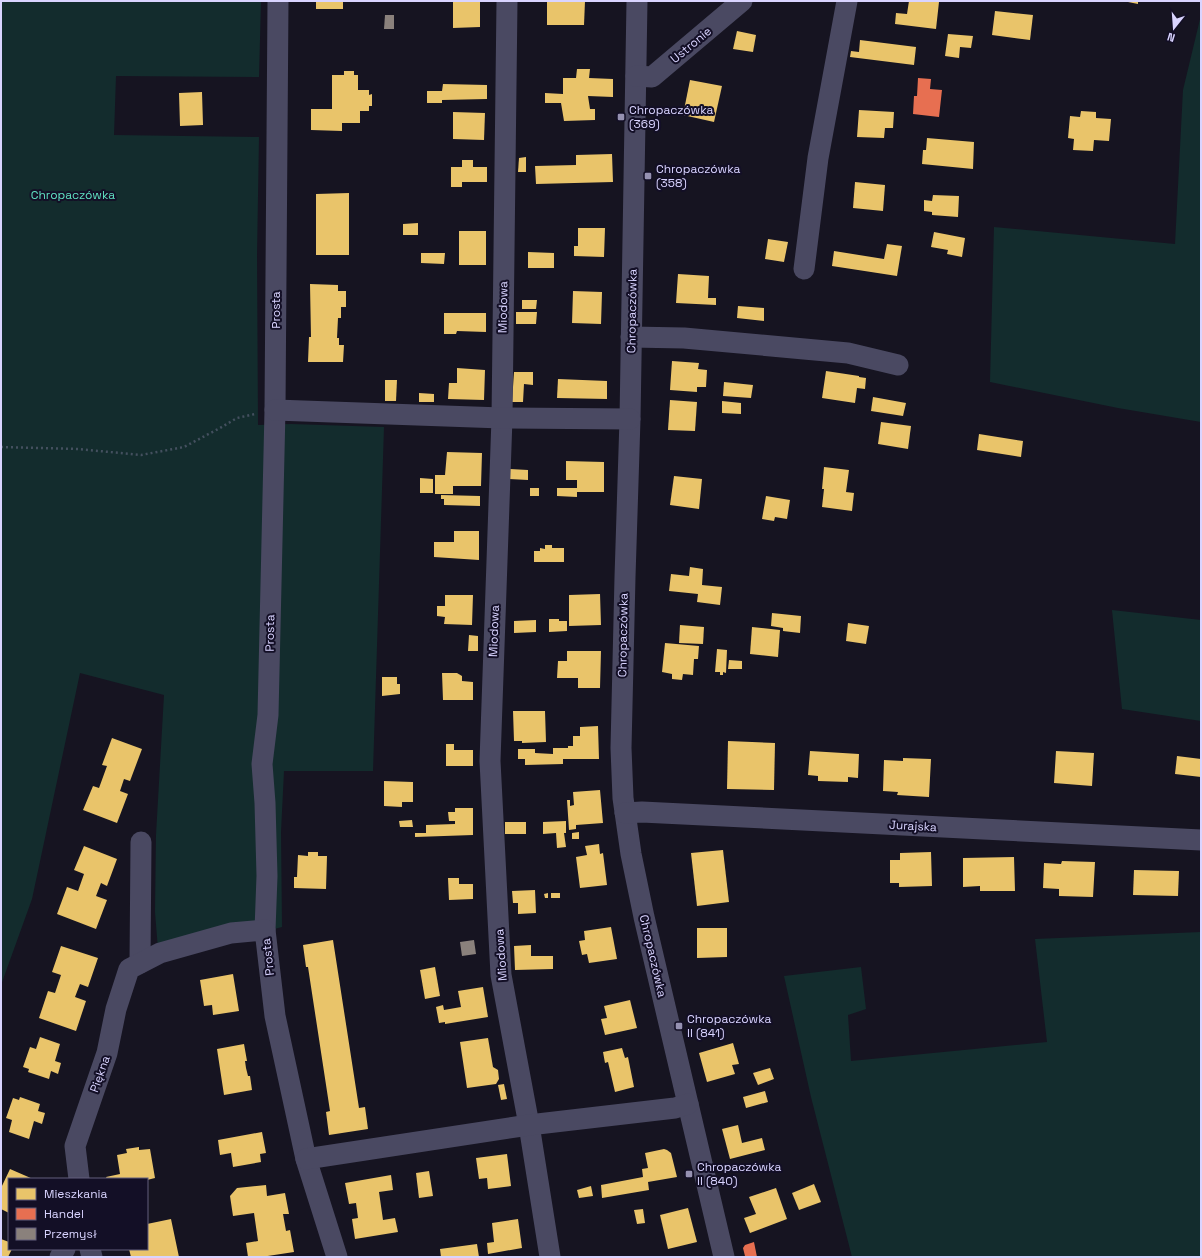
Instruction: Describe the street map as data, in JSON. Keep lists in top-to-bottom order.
{
  "streets": {
    "street": [
      "Ustronie",
      "Miodowa",
      "Prosta",
      "Chropaczówka",
      "Jurajska",
      "Piękna"
    ]
  },
  "crossings": [
    ["Ustronie", "Chropaczówka"],
    ["Chropaczówka", "Jurajska"]
  ],
  "parks": ["Chropaczówka"],
  "places": {
    "transit": [
      "Chropaczówka (369)",
      "Chropaczówka (358)",
      "Chropaczówka II (841)",
      "Chropaczówka II (840)"
    ]
  },
  "legend": ["Mieszkania", "Handel", "Przemysł"],
  "north": "bottom"
}
